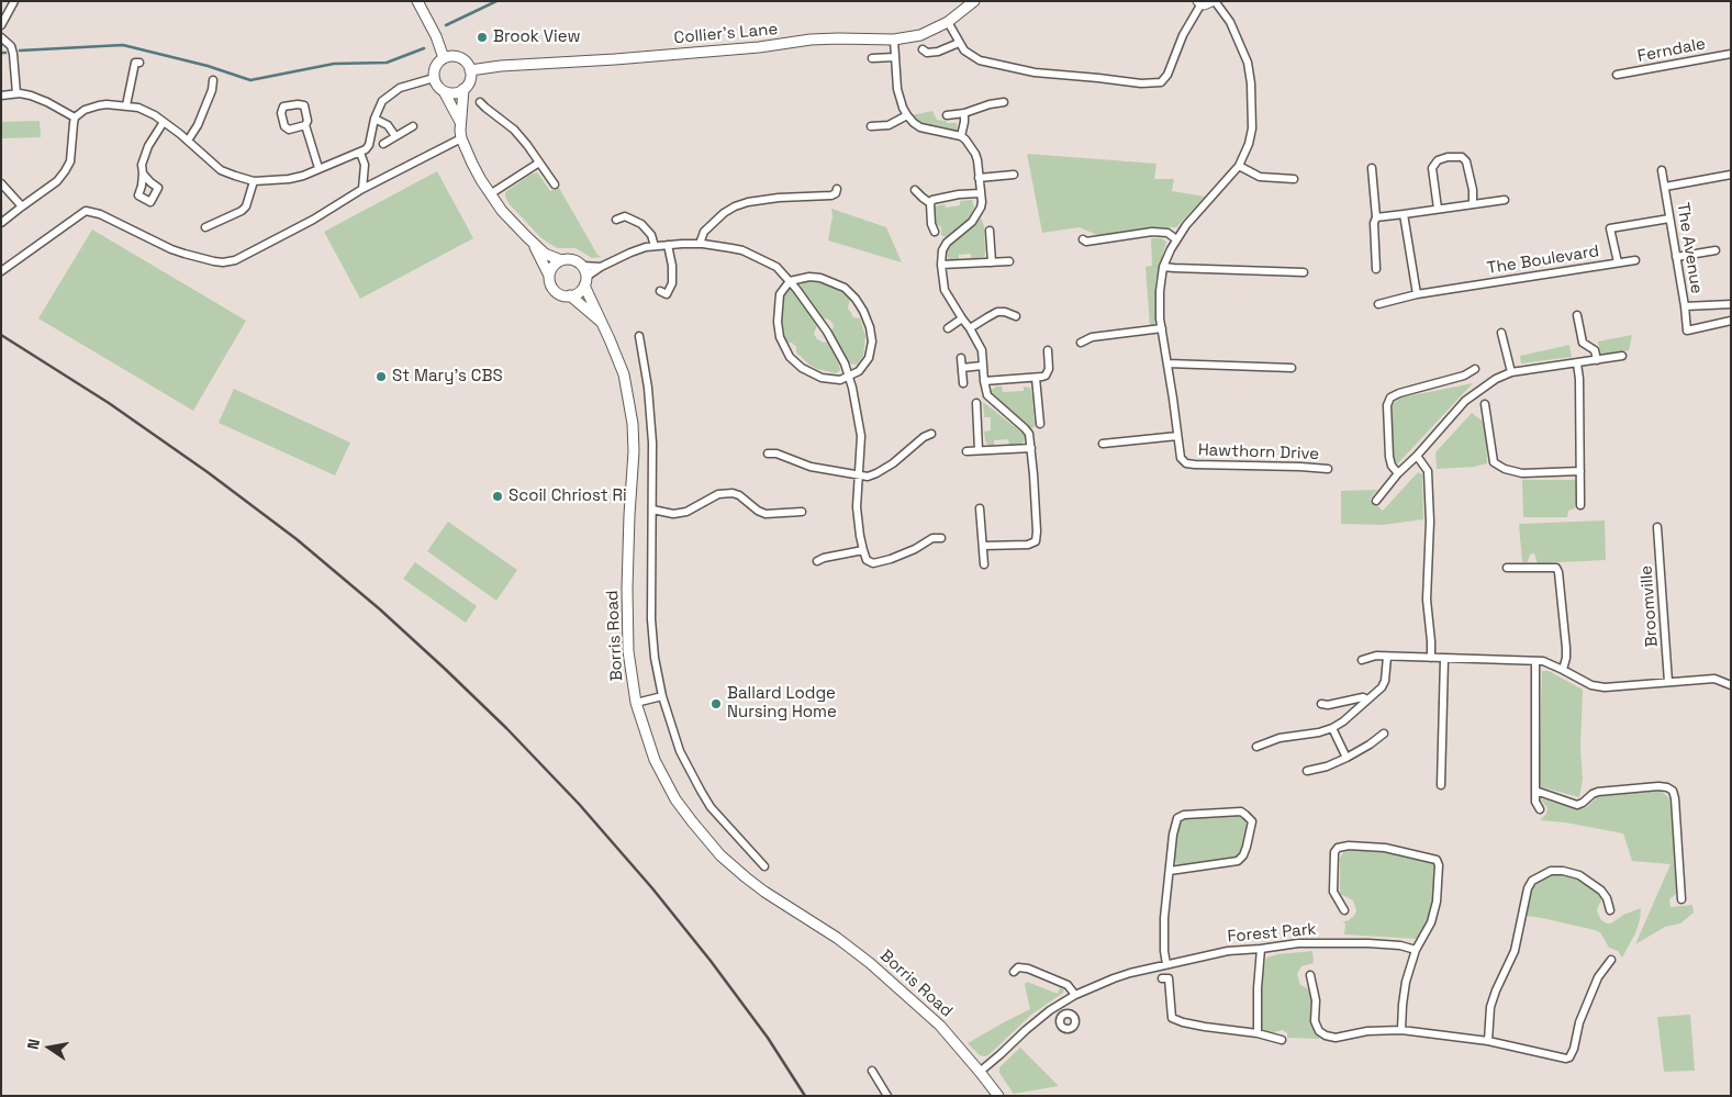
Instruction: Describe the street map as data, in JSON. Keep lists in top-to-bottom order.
{
  "streets": {
    "street": [
      "Collier's Lane",
      "Ferndale",
      "The Avenue",
      "The Boulevard",
      "Hawthorn Drive",
      "Broomville",
      "Borris Road",
      "Forest Park"
    ]
  },
  "crossings": [
    ["The Avenue", "The Boulevard"],
    ["Borris Road", "Forest Park"]
  ],
  "places": [
    "Brook View",
    "St Mary's CBS",
    "Scoil Chriost Ri",
    "Ballard Lodge Nursing Home"
  ],
  "north": "left"
}
